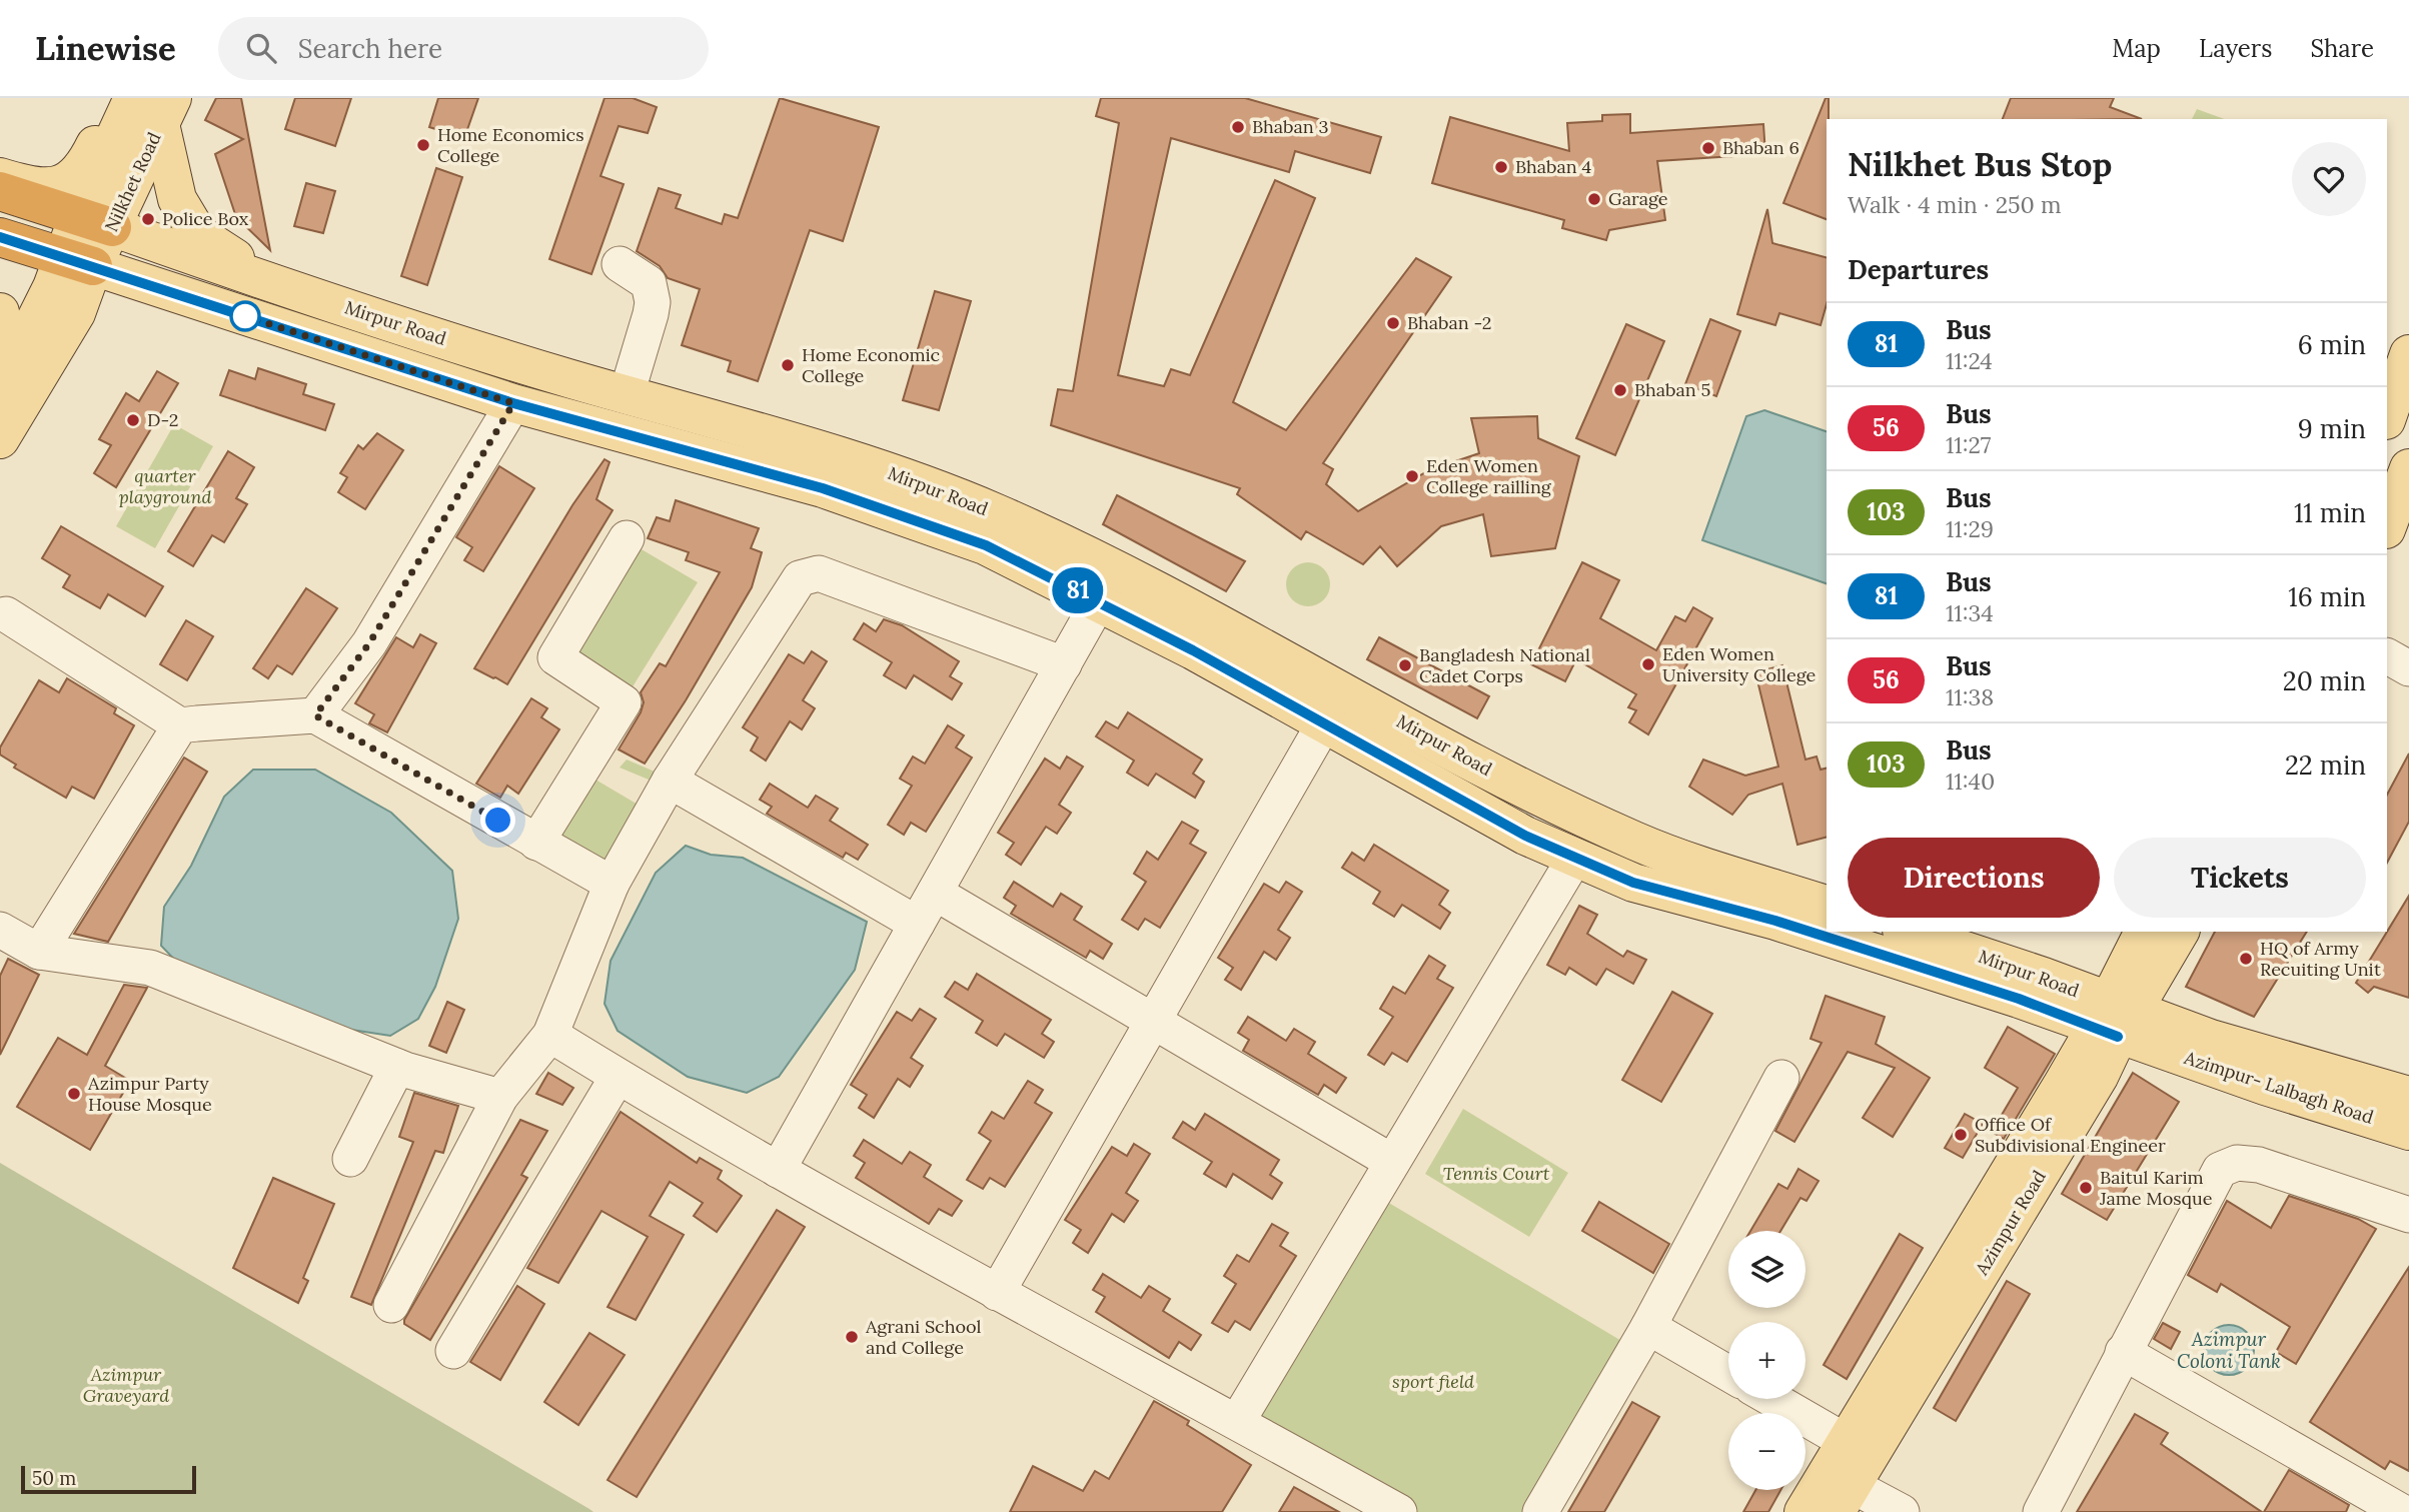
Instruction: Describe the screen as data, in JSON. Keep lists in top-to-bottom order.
{
  "streets": {
    "highway": ["Mirpur Road"],
    "main road": ["Nilkhet Road", "Azimpur- Lalbagh Road", "Azimpur Road"]
  },
  "crossings": [
    ["Nilkhet Road", "Mirpur Road"],
    ["Mirpur Road", "Azimpur- Lalbagh Road"],
    ["Mirpur Road", "Azimpur Road"],
    ["Azimpur- Lalbagh Road", "Azimpur Road"]
  ],
  "water": ["Azimpur Coloni Tank"],
  "parks": [
    "quarter playground",
    "Tennis Court",
    "Azimpur Graveyard",
    "sport field"
  ],
  "places": [
    "Bhaban 3",
    "Home Economics College",
    "Bhaban 6",
    "Bhaban 4",
    "Garage",
    "Police Box",
    "Bhaban -2",
    "Home Economic College",
    "Bhaban 5",
    "D-2",
    "Eden Women College railling",
    "Eden Women University College",
    "Bangladesh National Cadet Corps",
    "HQ of Army Recuiting Unit",
    "Azimpur Party House Mosque",
    "Office Of Subdivisional Engineer",
    "Baitul Karim Jame Mosque",
    "Agrani School and College"
  ],
  "lines": ["bus line 81"],
  "scale_bar": "50 m",
  "page": {
    "header": "Linewise",
    "search": "Search here",
    "nav": ["Map", "Layers", "Share"],
    "on_map": "81",
    "heading": [
      ["Nilkhet Bus Stop", "Walk · 4 min · 250 m"],
      "Departures"
    ],
    "list": [
      {
        "mark": "81",
        "name": "Bus",
        "note": "11:24",
        "value": "6 min"
      },
      {
        "mark": "56",
        "name": "Bus",
        "note": "11:27",
        "value": "9 min"
      },
      {
        "mark": "103",
        "name": "Bus",
        "note": "11:29",
        "value": "11 min"
      },
      {
        "mark": "81",
        "name": "Bus",
        "note": "11:34",
        "value": "16 min"
      },
      {
        "mark": "56",
        "name": "Bus",
        "note": "11:38",
        "value": "20 min"
      },
      {
        "mark": "103",
        "name": "Bus",
        "note": "11:40",
        "value": "22 min"
      }
    ],
    "buttons": ["Directions", "Tickets"],
    "map_buttons": ["+", "−"],
    "scale": "50 m"
  }
}
